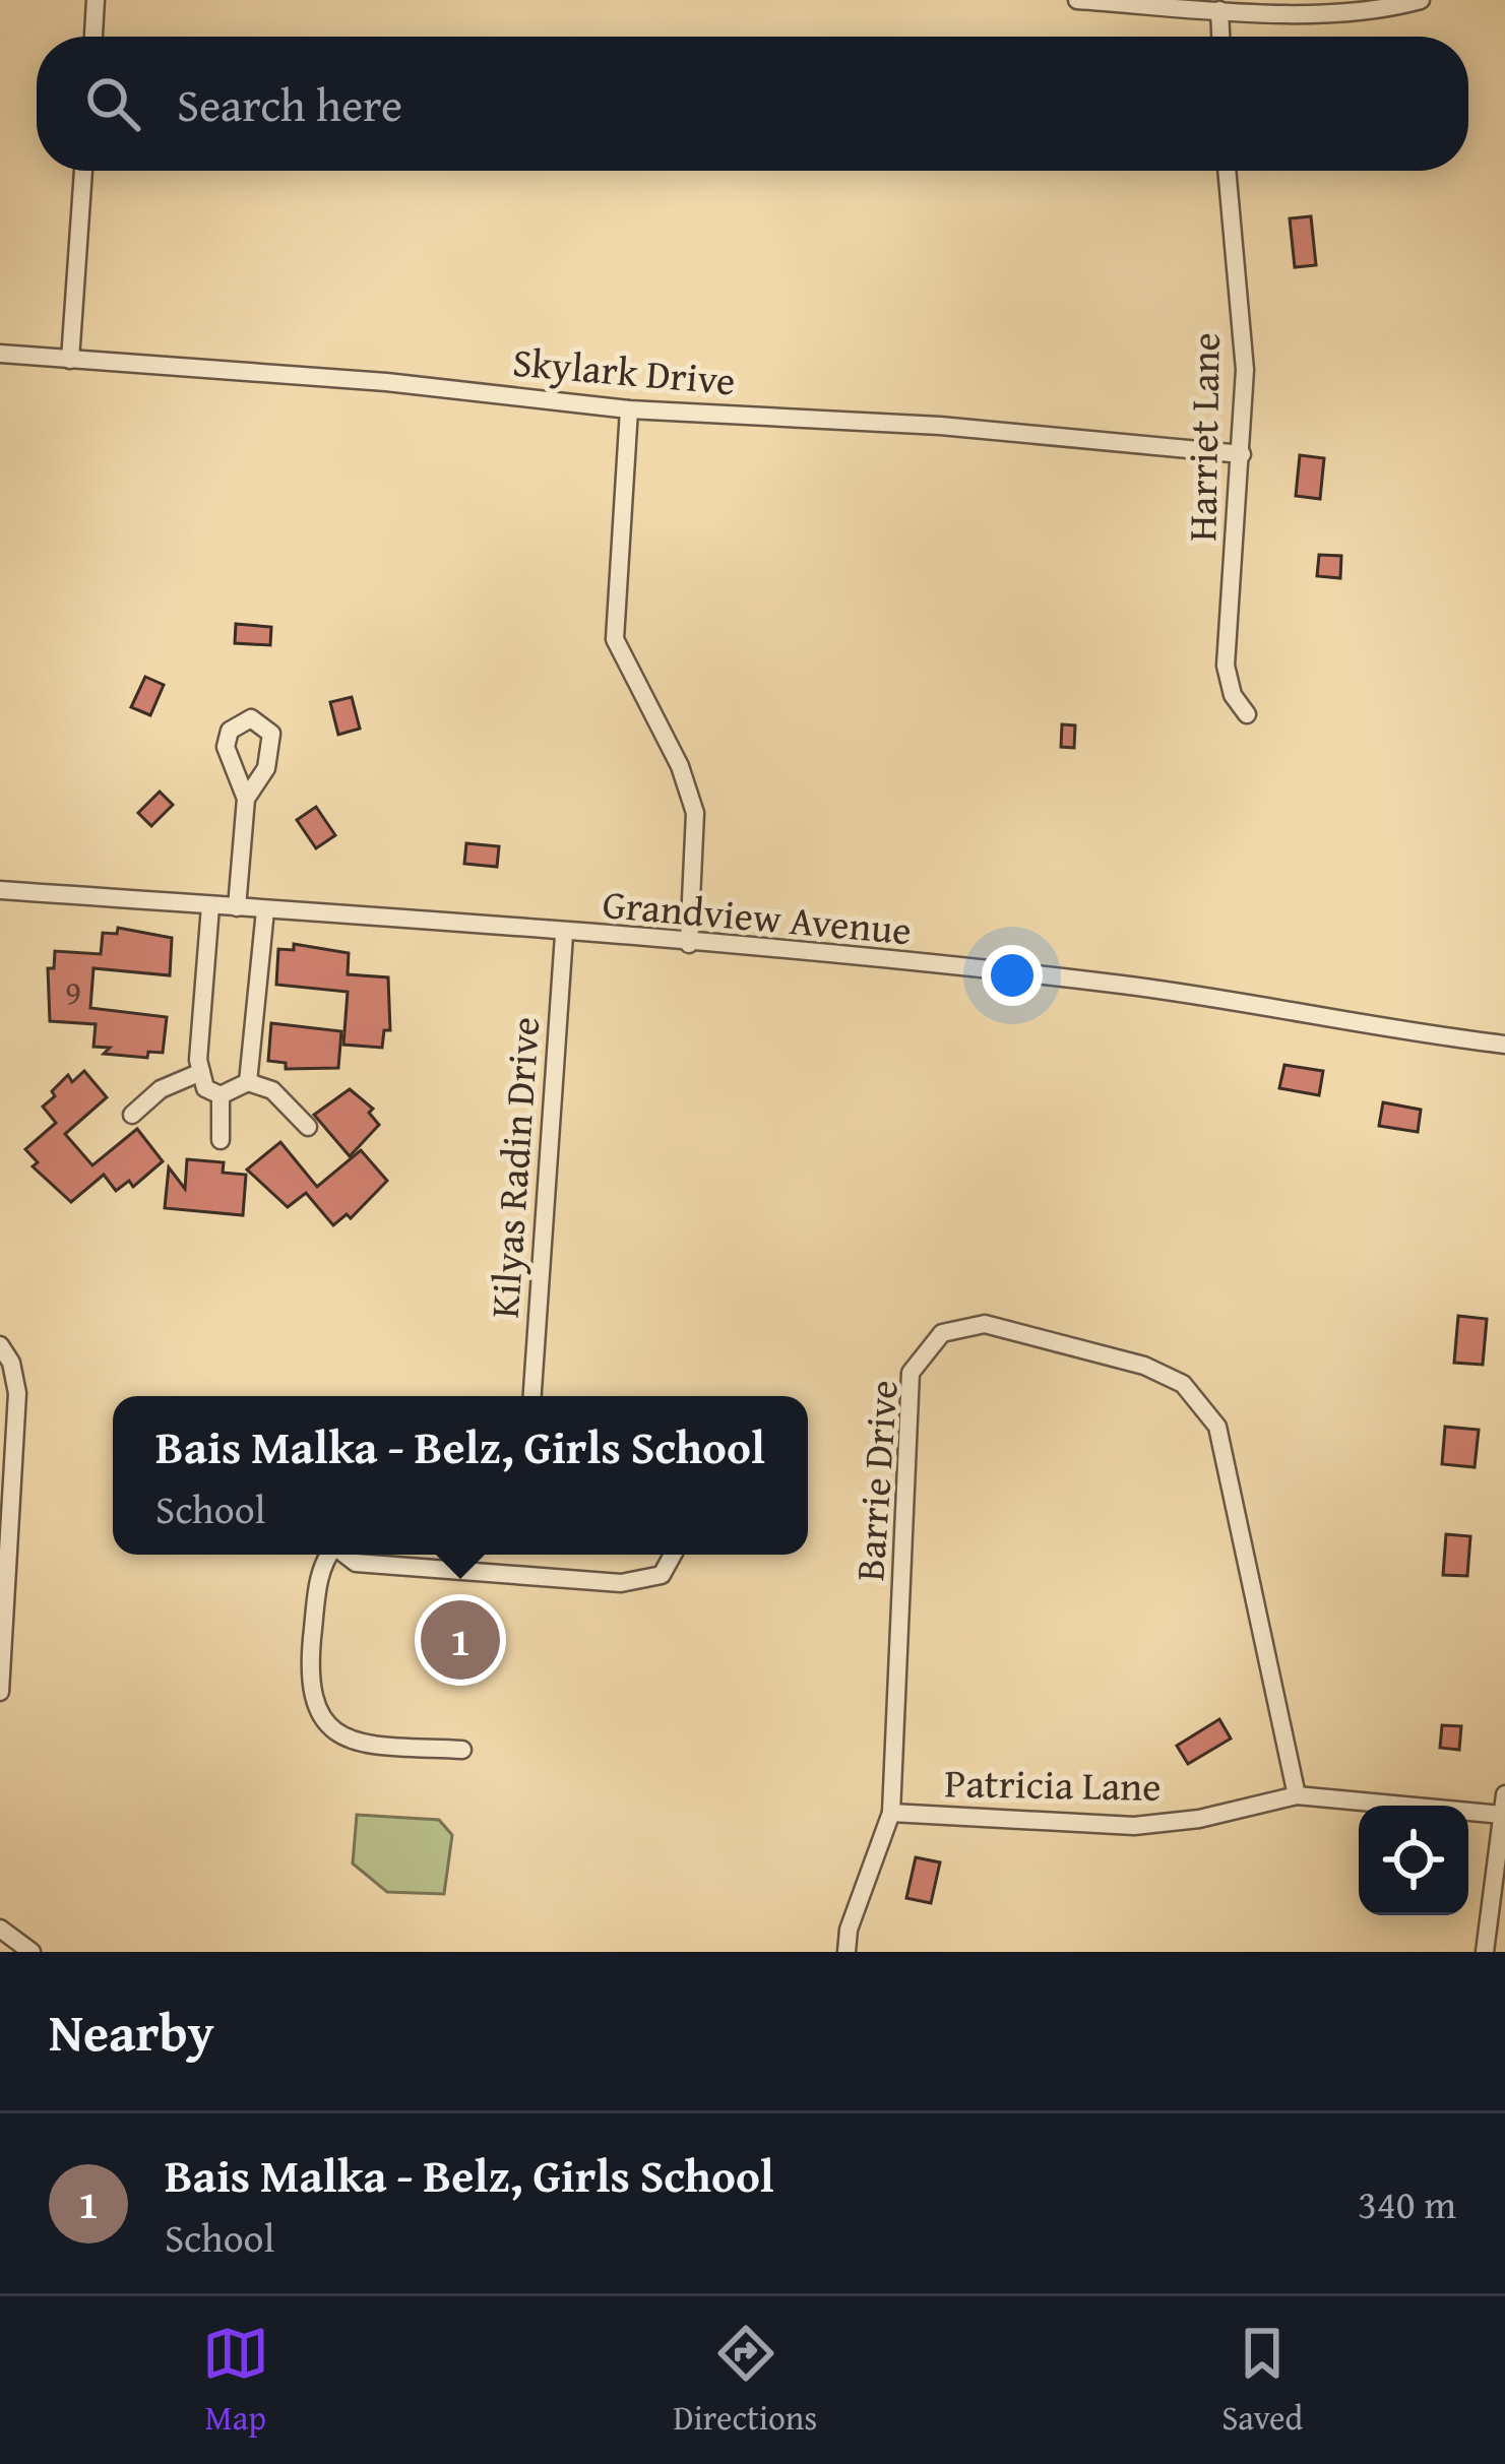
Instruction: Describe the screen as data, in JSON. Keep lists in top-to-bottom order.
{
  "streets": {
    "street": [
      "Skylark Drive",
      "Harriet Lane",
      "Grandview Avenue",
      "Kilyas Radin Drive",
      "Barrie Drive",
      "Patricia Lane"
    ]
  },
  "crossings": [
    ["Skylark Drive", "Harriet Lane"],
    ["Grandview Avenue", "Kilyas Radin Drive"],
    ["Barrie Drive", "Patricia Lane"]
  ],
  "house_numbers": ["9"],
  "page": {
    "search": "Search here",
    "popup": ["Bais Malka - Belz, Girls School", "School"],
    "pins": "1",
    "heading": "Nearby",
    "list": [
      {
        "mark": "1",
        "name": "Bais Malka - Belz, Girls School",
        "note": "School",
        "value": "340 m"
      }
    ],
    "nav": ["Map", "Directions", "Saved"]
  }
}
